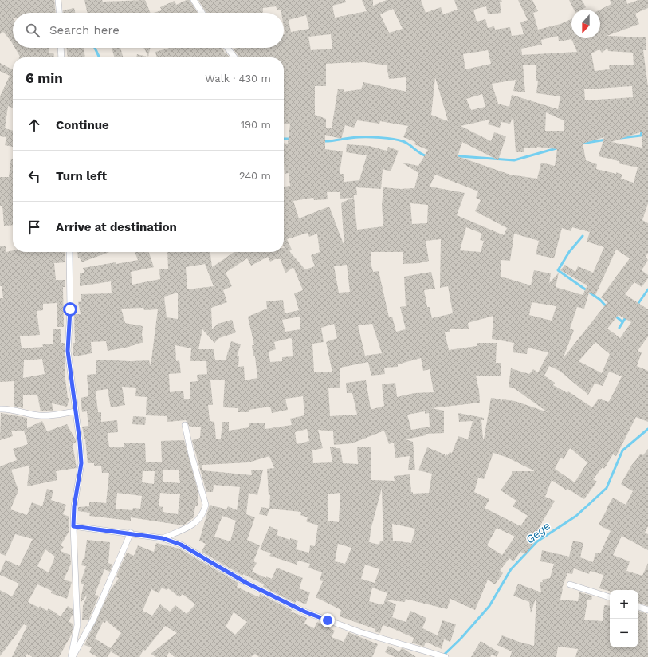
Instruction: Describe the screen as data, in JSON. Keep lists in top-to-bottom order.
{
  "water": ["Gege"],
  "north": "bottom",
  "page": {
    "search": "Search here",
    "heading": ["6 min", "Walk · 430 m"],
    "list": [
      ["Continue", "190 m"],
      ["Turn left", "240 m"],
      "Arrive at destination"
    ],
    "map_buttons": ["+", "−"]
  }
}
